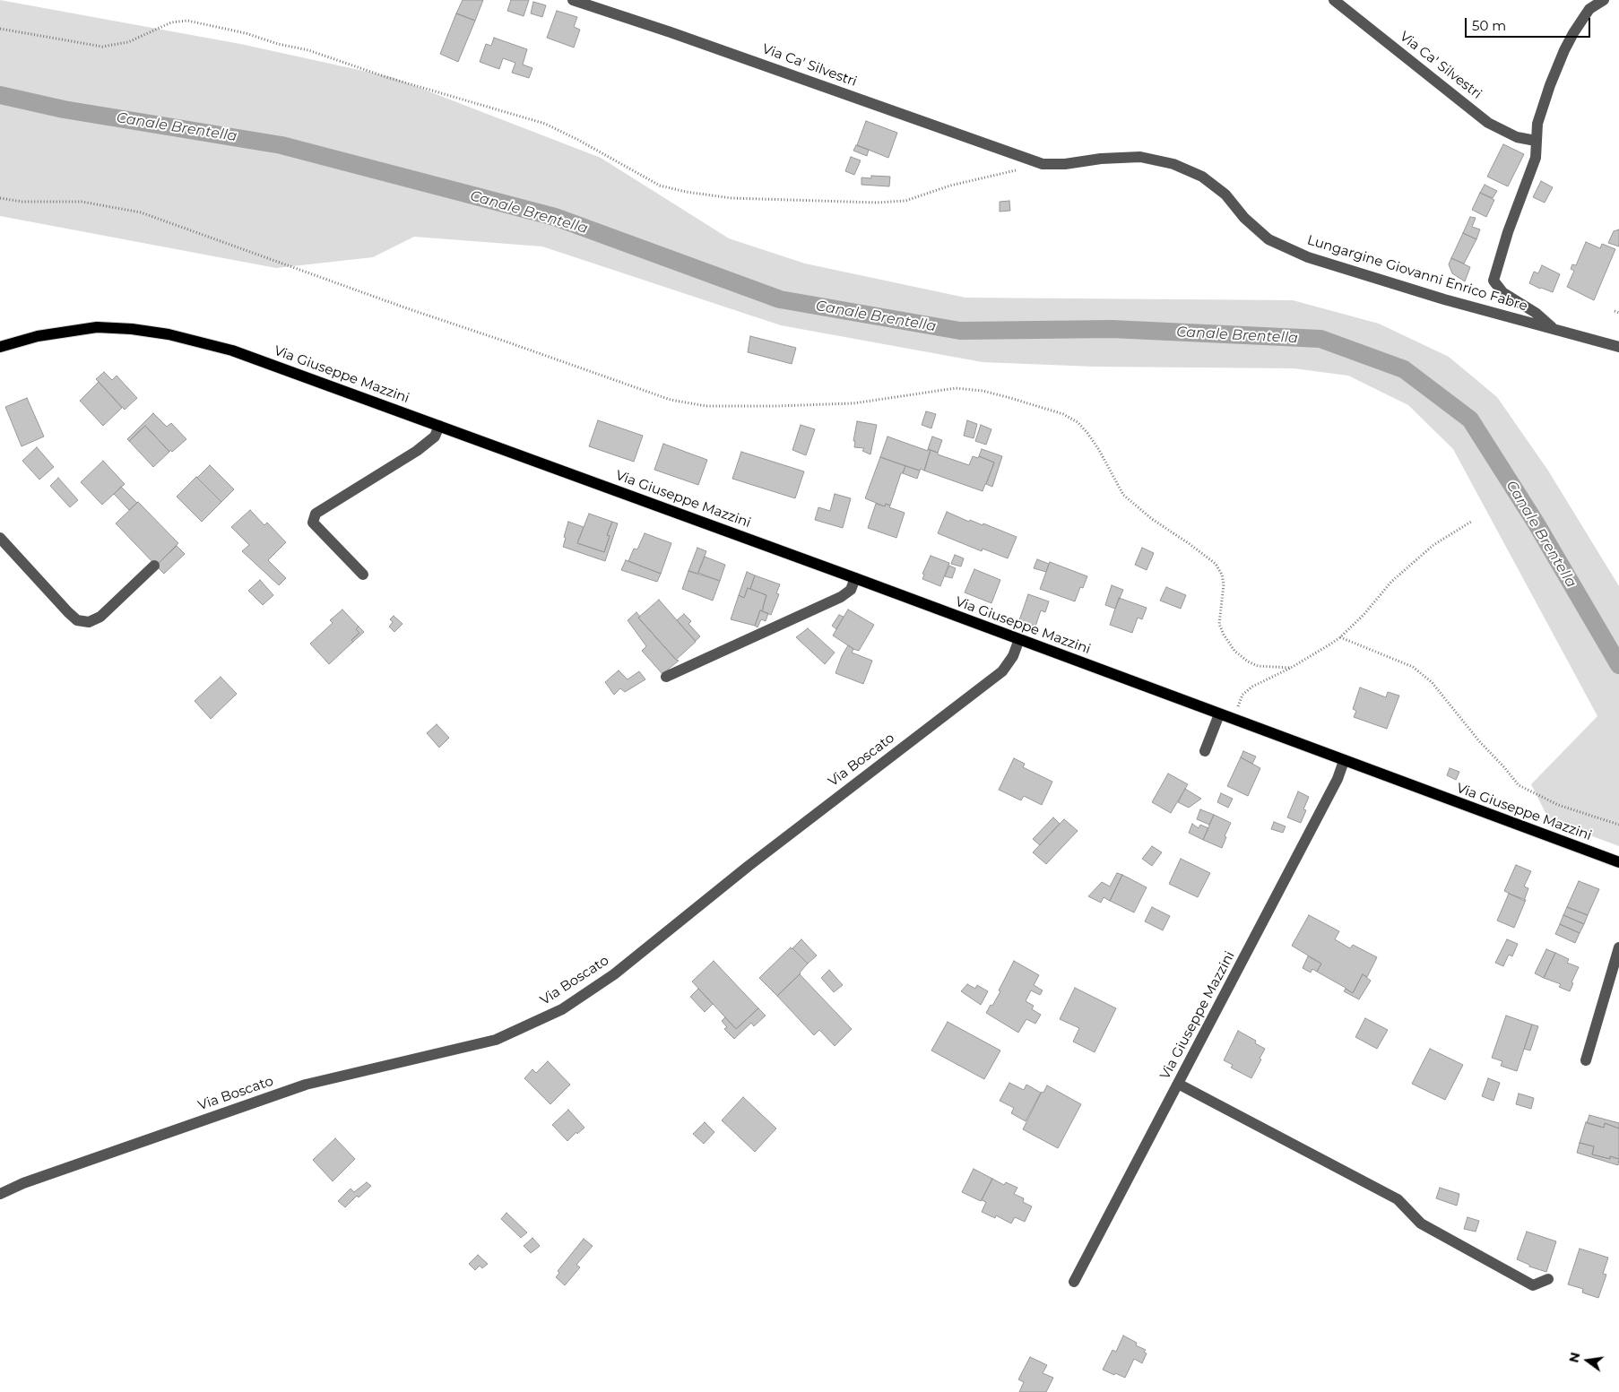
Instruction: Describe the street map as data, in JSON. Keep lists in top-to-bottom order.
{
  "streets": {
    "main road": ["Via Giuseppe Mazzini"],
    "street": ["Via Ca' Silvestri", "Lungargine Giovanni Enrico Fabre", "Via Boscato"]
  },
  "crossings": [
    ["Via Ca' Silvestri", "Lungargine Giovanni Enrico Fabre"],
    ["Via Giuseppe Mazzini", "Via Boscato"]
  ],
  "water": ["Canale Brentella"],
  "scale_bar": "50 m",
  "north": "left"
}
